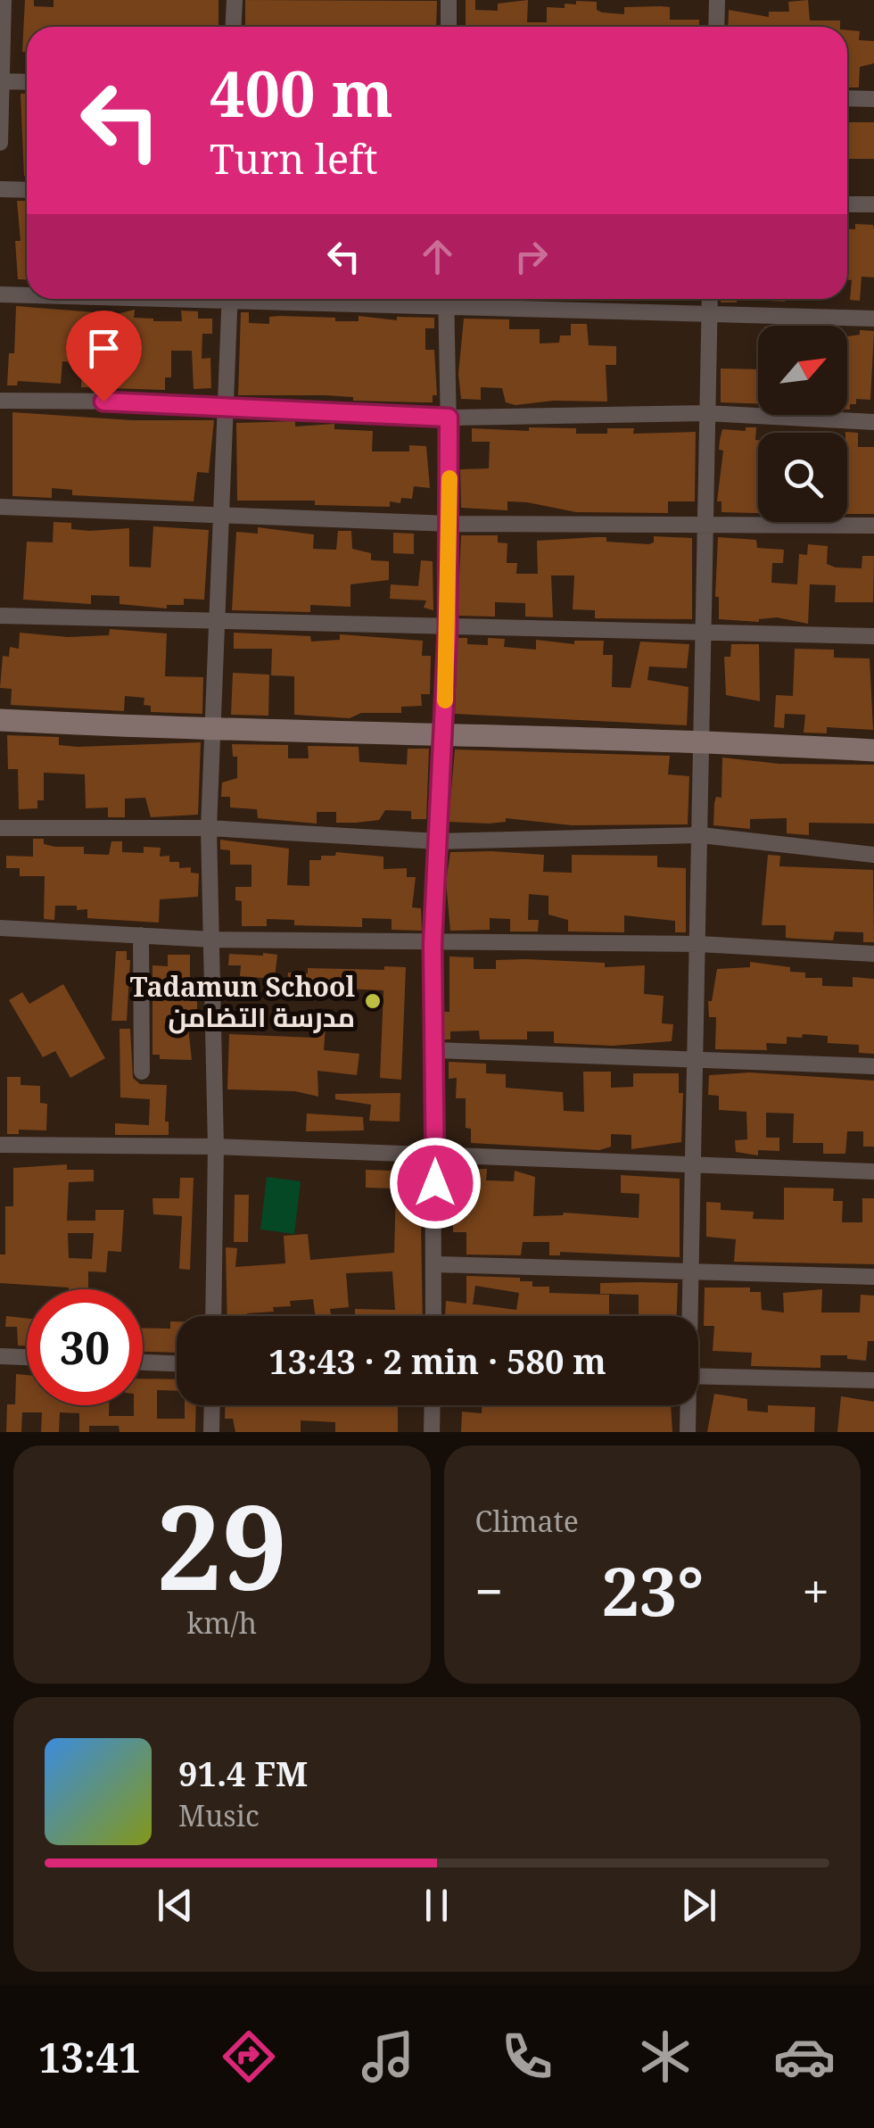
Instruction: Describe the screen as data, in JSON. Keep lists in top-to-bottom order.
{
  "places": ["Tadamun School مدرسة التضامن"],
  "north": "top right",
  "page": {
    "turn": ["400 m", "Turn left"],
    "limit": "30",
    "trip": "13:43 · 2 min · 580 m",
    "tile": [
      ["29", "km/h"],
      "Climate"
    ],
    "heat": ["−", "23°", "+"],
    "song": ["91.4 FM", "Music"],
    "tabs": "13:41"
  }
}
